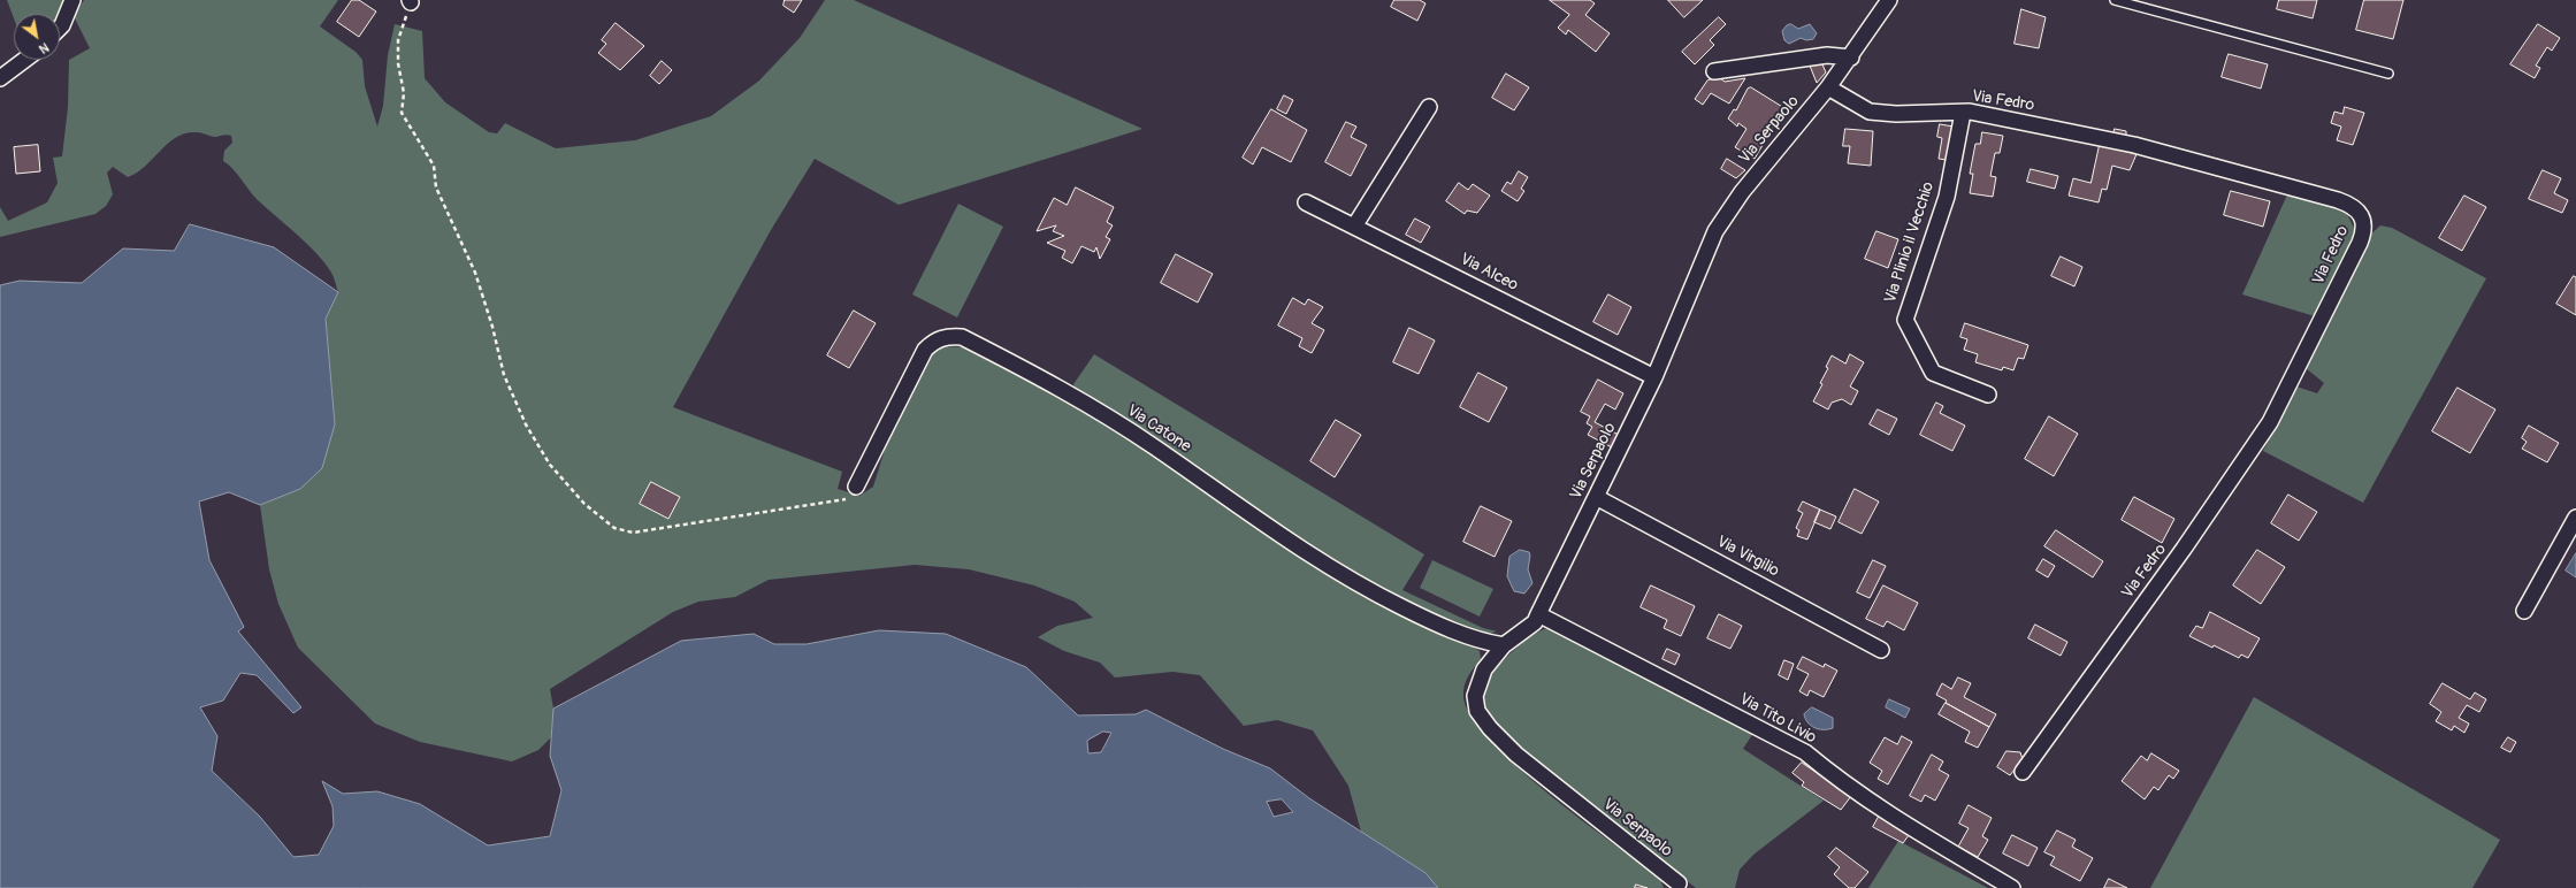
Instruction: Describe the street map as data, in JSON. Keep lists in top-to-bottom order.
{
  "streets": {
    "street": [
      "Via Fedro",
      "Via Serpaolo",
      "Via Plinio il Vecchio",
      "Via Alceo",
      "Via Catone",
      "Via Virgilio",
      "Via Tito Livio"
    ]
  },
  "crossings": [
    ["Via Fedro", "Via Serpaolo"],
    ["Via Fedro", "Via Plinio il Vecchio"],
    ["Via Serpaolo", "Via Alceo"],
    ["Via Serpaolo", "Via Catone"],
    ["Via Serpaolo", "Via Virgilio"],
    ["Via Serpaolo", "Via Tito Livio"]
  ],
  "north": "bottom right"
}
